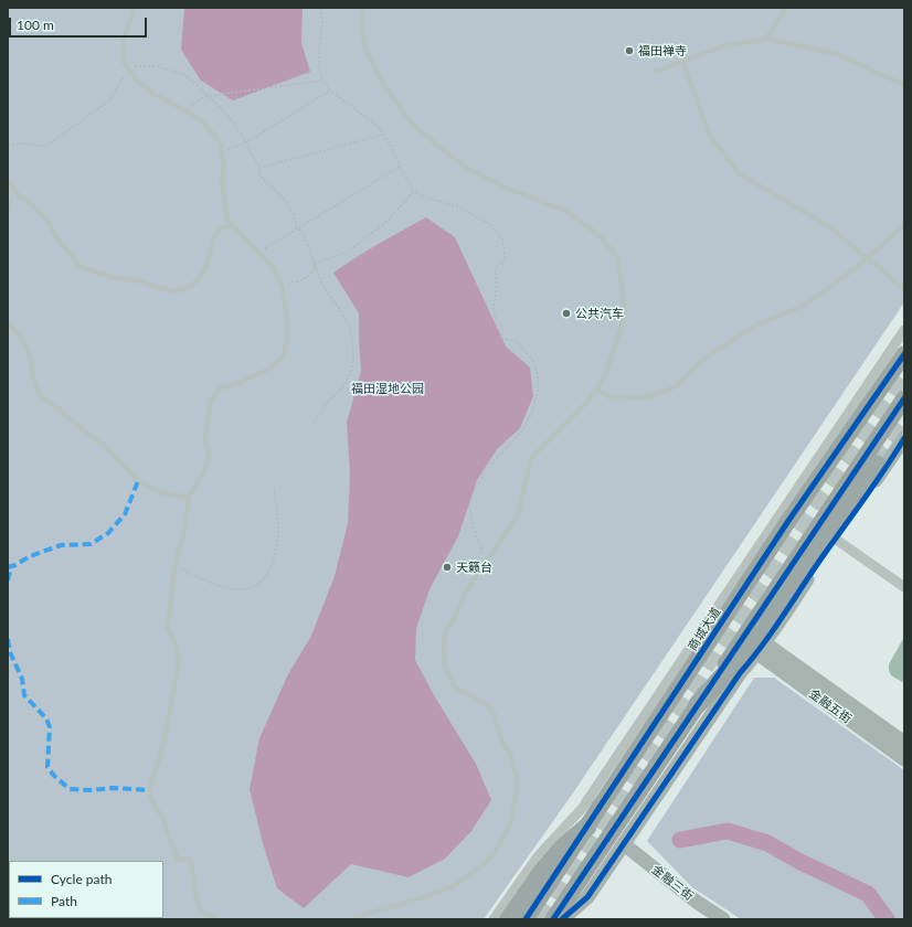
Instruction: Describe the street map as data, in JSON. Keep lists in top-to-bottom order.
{
  "streets": {
    "main road": ["商城大道"],
    "street": ["金融五街", "金融三街"]
  },
  "parks": ["福田湿地公园"],
  "places": ["福田禅寺", "公共汽车", "天籁台"],
  "legend": ["Cycle path", "Path"],
  "scale_bar": "100 m"
}
